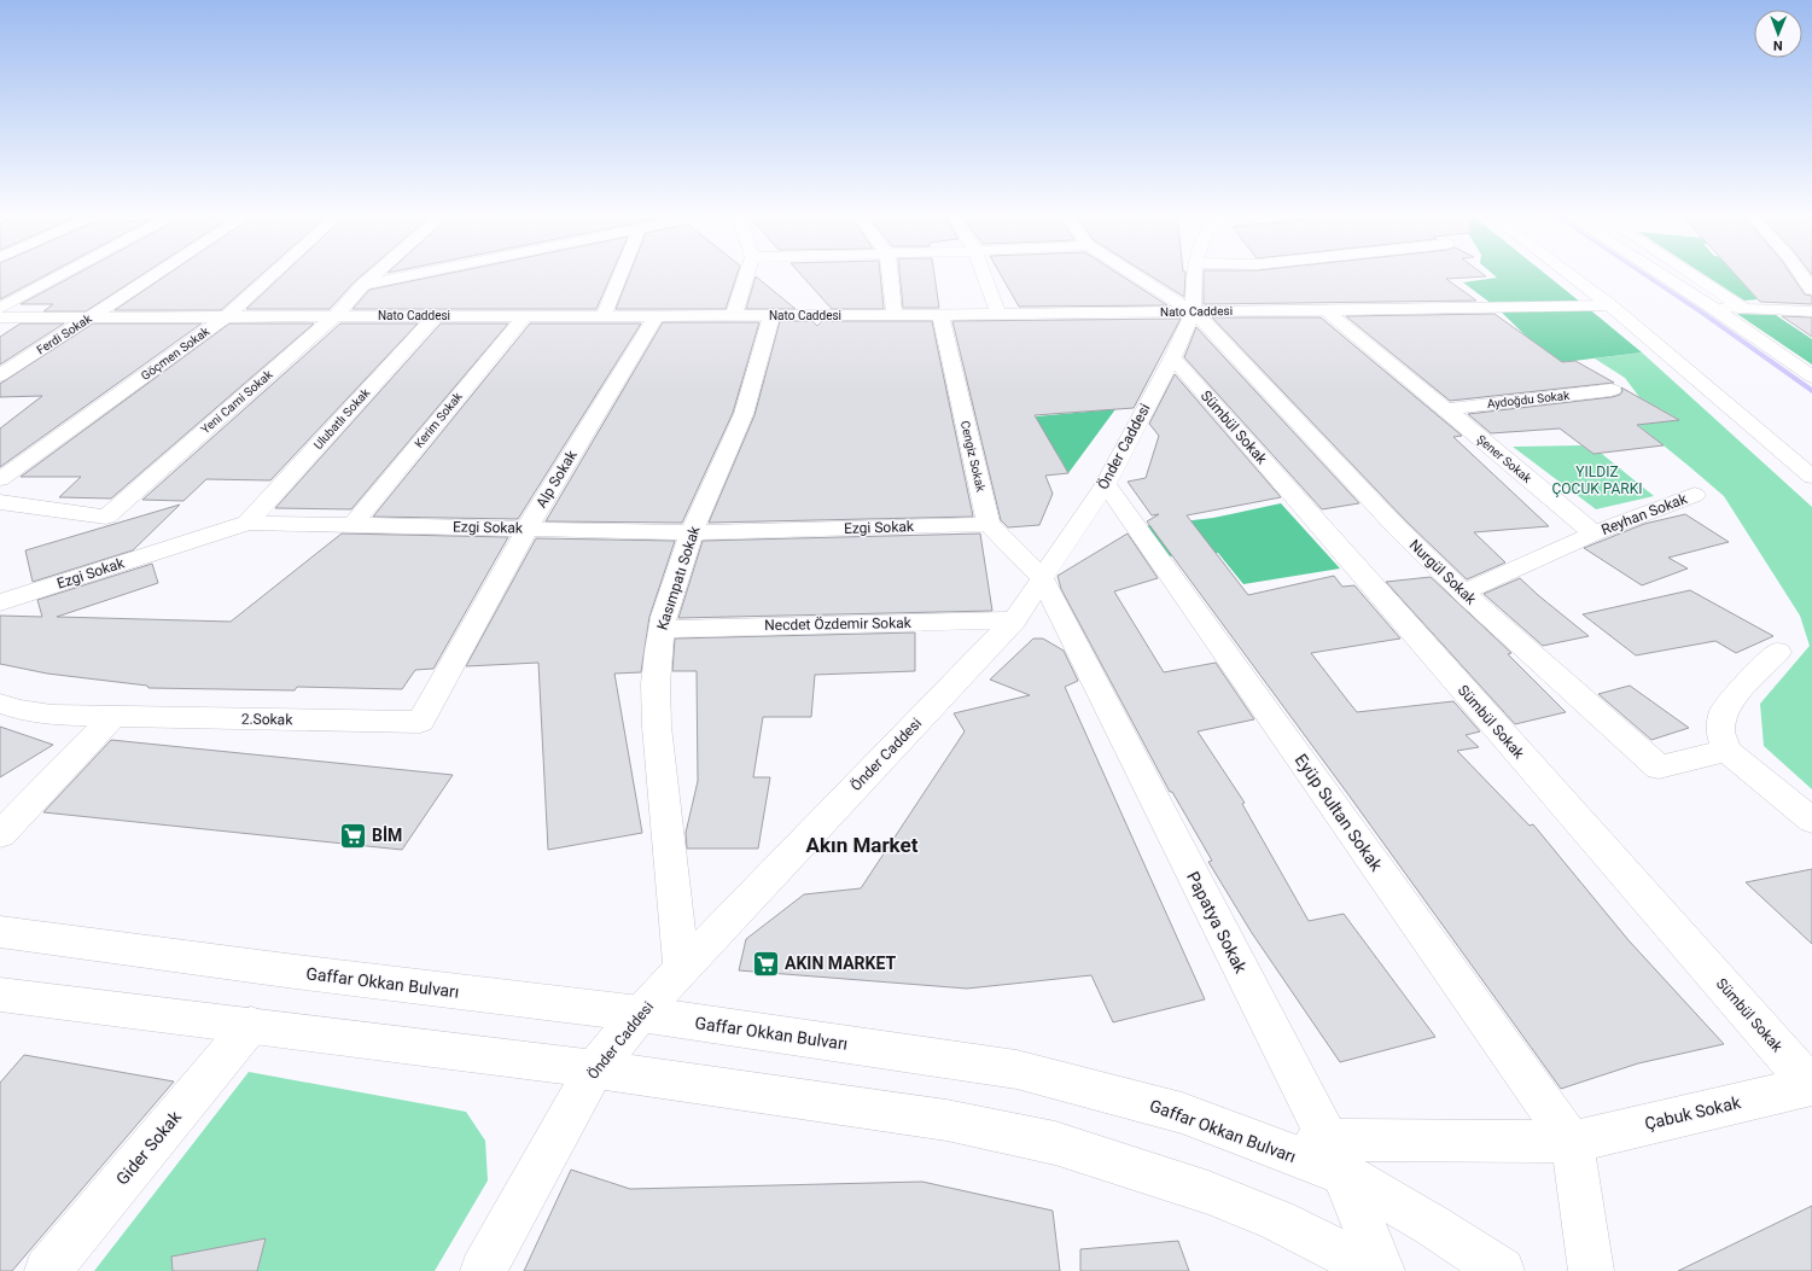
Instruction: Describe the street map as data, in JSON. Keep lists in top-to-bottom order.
{
  "streets": {
    "street": [
      "Nato Caddesi",
      "Ferdi Sokak",
      "Göçmen Sokak",
      "Aydoğdu Sokak",
      "Yeni Cami Sokak",
      "Ulubatlı Sokak",
      "Kerim Sokak",
      "Sümbül Sokak",
      "Önder Caddesi",
      "Cengiz Sokak",
      "Şener Sokak",
      "Alp Sokak",
      "Reyhan Sokak",
      "Ezgi Sokak",
      "Nurgül Sokak",
      "Kasımpatı Sokak",
      "Necdet Özdemir Sokak",
      "2.Sokak",
      "Eyüp Sultan Sokak",
      "Papatya Sokak",
      "Gaffar Okkan Bulvarı",
      "Çabuk Sokak",
      "Gider Sokak"
    ]
  },
  "crossings": [
    ["Nato Caddesi", "Ferdi Sokak"],
    ["Nato Caddesi", "Göçmen Sokak"],
    ["Nato Caddesi", "Yeni Cami Sokak"],
    ["Nato Caddesi", "Ulubatlı Sokak"],
    ["Nato Caddesi", "Kerim Sokak"],
    ["Nato Caddesi", "Önder Caddesi"],
    ["Nato Caddesi", "Cengiz Sokak"],
    ["Nato Caddesi", "Şener Sokak"],
    ["Nato Caddesi", "Alp Sokak"],
    ["Nato Caddesi", "Nurgül Sokak"],
    ["Nato Caddesi", "Kasımpatı Sokak"],
    ["Aydoğdu Sokak", "Şener Sokak"],
    ["Ulubatlı Sokak", "Ezgi Sokak"],
    ["Kerim Sokak", "Ezgi Sokak"],
    ["Sümbül Sokak", "Önder Caddesi"],
    ["Sümbül Sokak", "Çabuk Sokak"],
    ["Önder Caddesi", "Nurgül Sokak"],
    ["Önder Caddesi", "Kasımpatı Sokak"],
    ["Önder Caddesi", "Necdet Özdemir Sokak"],
    ["Önder Caddesi", "Eyüp Sultan Sokak"],
    ["Önder Caddesi", "Papatya Sokak"],
    ["Önder Caddesi", "Gaffar Okkan Bulvarı"],
    ["Cengiz Sokak", "Ezgi Sokak"],
    ["Şener Sokak", "Reyhan Sokak"],
    ["Alp Sokak", "Ezgi Sokak"],
    ["Alp Sokak", "2.Sokak"],
    ["Ezgi Sokak", "Kasımpatı Sokak"],
    ["Kasımpatı Sokak", "Necdet Özdemir Sokak"],
    ["Eyüp Sultan Sokak", "Çabuk Sokak"],
    ["Papatya Sokak", "Gaffar Okkan Bulvarı"],
    ["Papatya Sokak", "Çabuk Sokak"],
    ["Gaffar Okkan Bulvarı", "Çabuk Sokak"]
  ],
  "districts": ["Akın Market"],
  "parks": ["YILDIZ ÇOCUK PARKI"],
  "places": {
    "supermarket": ["BİM", "AKIN MARKET"]
  },
  "north": "bottom"
}
